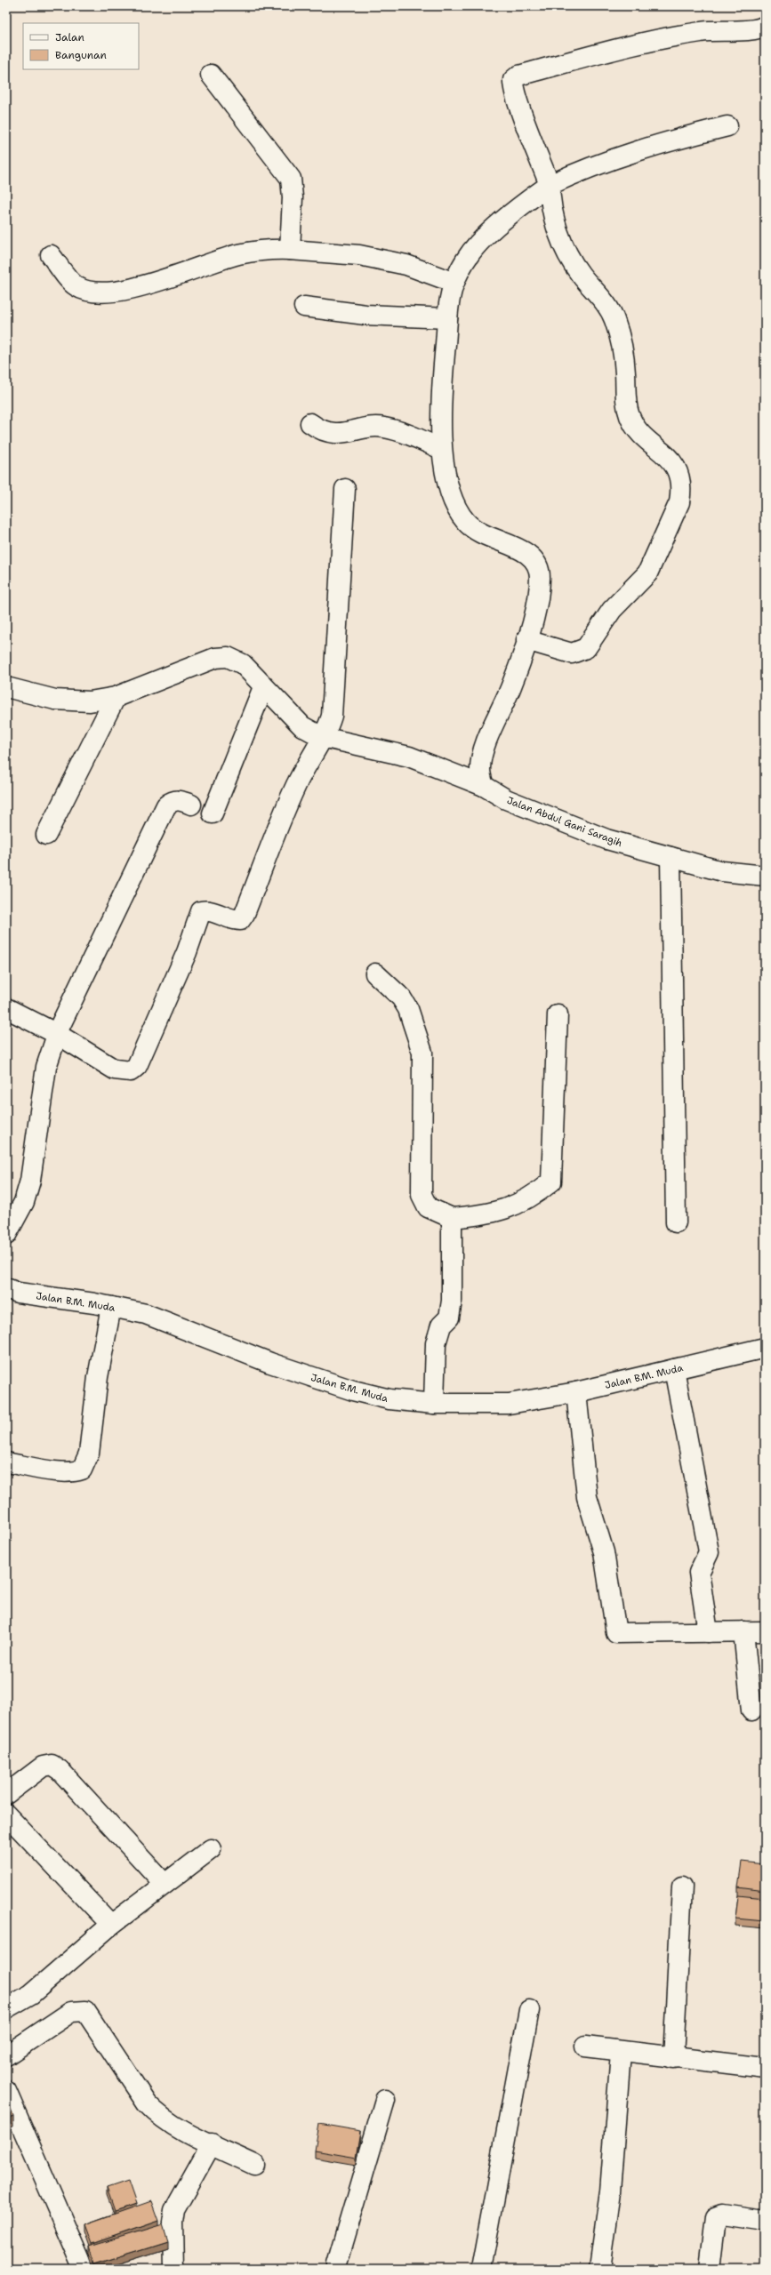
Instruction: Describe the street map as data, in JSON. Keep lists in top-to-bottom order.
{
  "streets": {
    "street": ["Jalan Abdul Gani Saragih", "Jalan B.M. Muda"]
  },
  "legend": ["Jalan", "Bangunan"]
}
